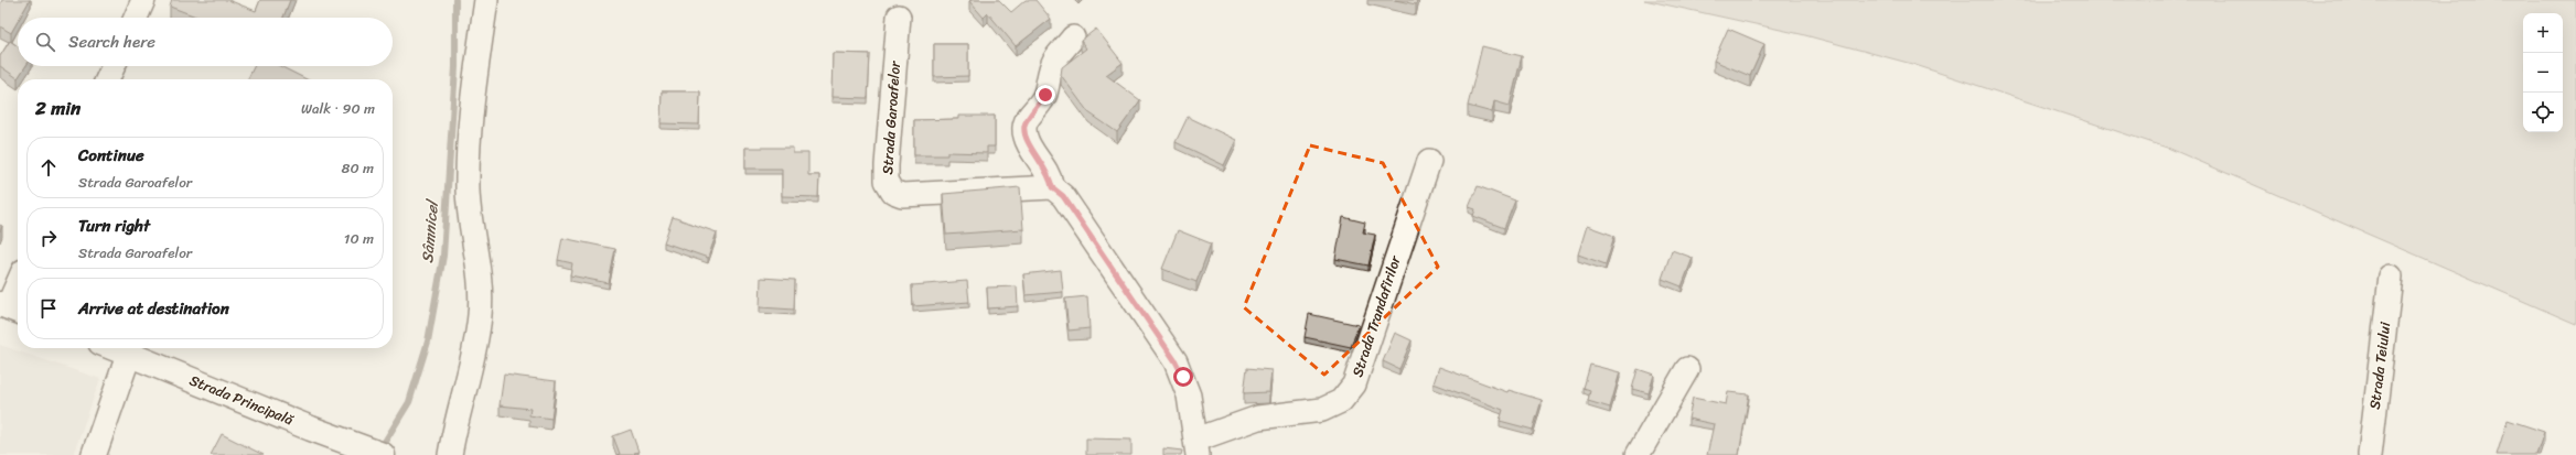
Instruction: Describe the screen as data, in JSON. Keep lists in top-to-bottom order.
{
  "streets": {
    "main road": ["Strada Principală"],
    "street": ["Strada Garoafelor", "Strada Trandafirilor", "Strada Teiului"]
  },
  "water": ["Sâmnicel"],
  "page": {
    "map_buttons": ["+", "−"],
    "search": "Search here",
    "heading": ["2 min", "Walk · 90 m"],
    "list": [
      ["Continue", "Strada Garoafelor", "80 m"],
      ["Turn right", "Strada Garoafelor", "10 m"],
      "Arrive at destination"
    ]
  }
}
